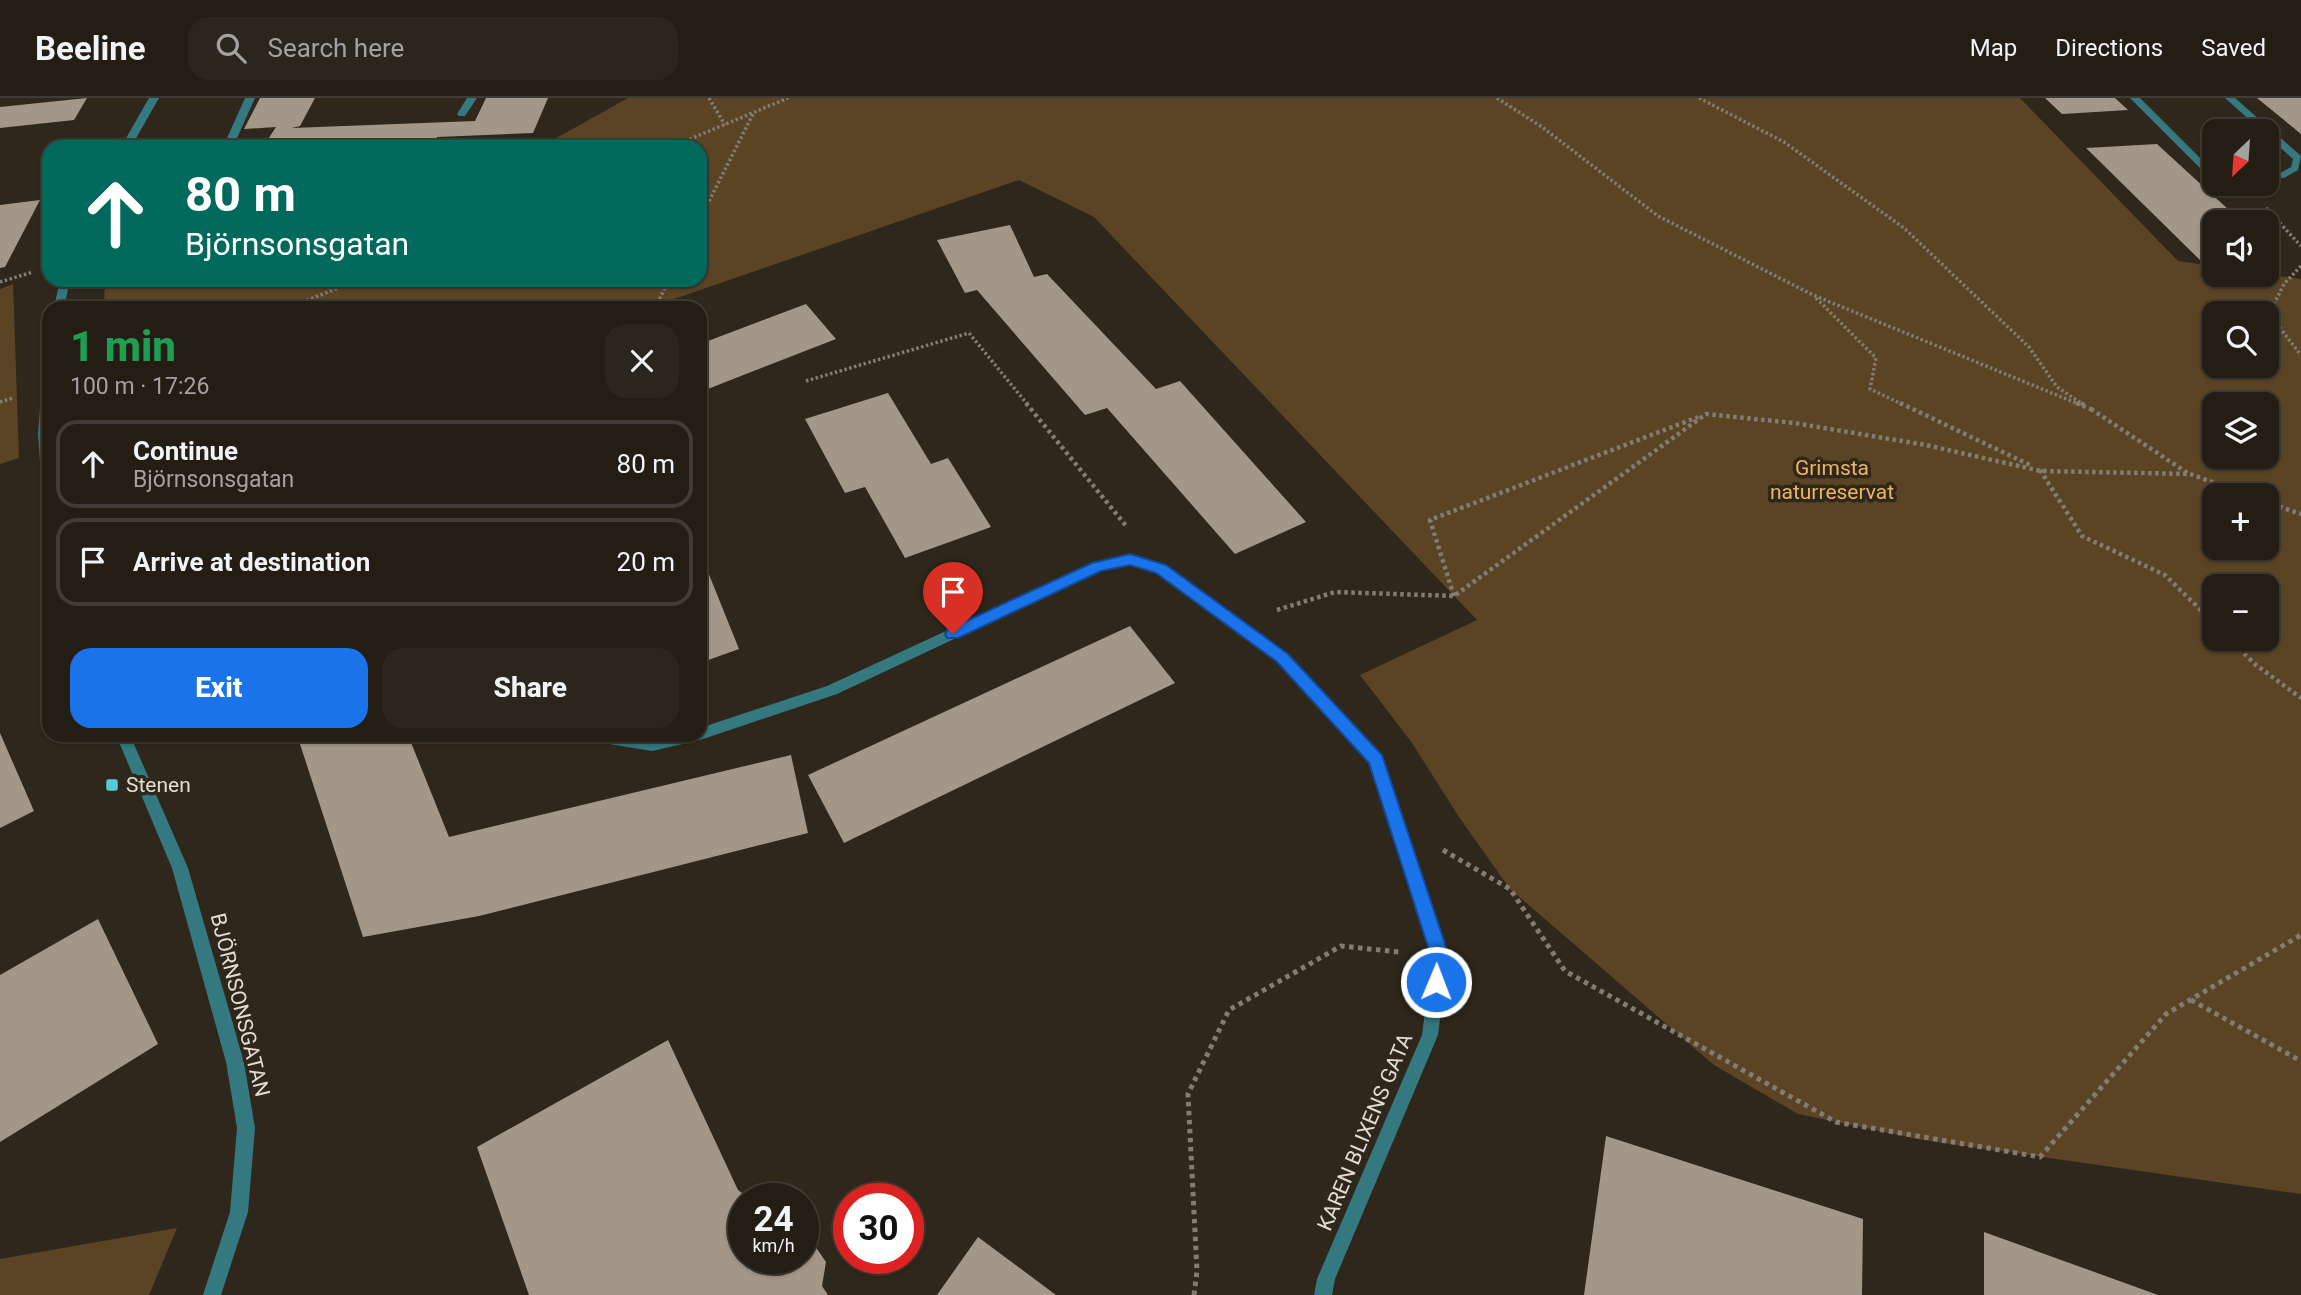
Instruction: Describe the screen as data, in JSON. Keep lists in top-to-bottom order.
{
  "streets": {
    "street": ["BJÖRNSONSGATAN", "KAREN BLIXENS GATA"]
  },
  "parks": ["Grimsta naturreservat"],
  "places": {
    "transit": ["Stenen"]
  },
  "north": "bottom left",
  "page": {
    "header": "Beeline",
    "search": "Search here",
    "nav": ["Map", "Directions", "Saved"],
    "map_buttons": ["+", "−"],
    "turn": ["80 m", "Björnsonsgatan"],
    "heading": ["1 min", "100 m · 17:26"],
    "list": [
      {
        "name": "Continue",
        "note": "Björnsonsgatan",
        "value": "80 m"
      },
      {
        "name": "Arrive at destination",
        "value": "20 m"
      }
    ],
    "buttons": ["Exit", "Share"],
    "speed": "24 km/h",
    "limit": "30"
  }
}
